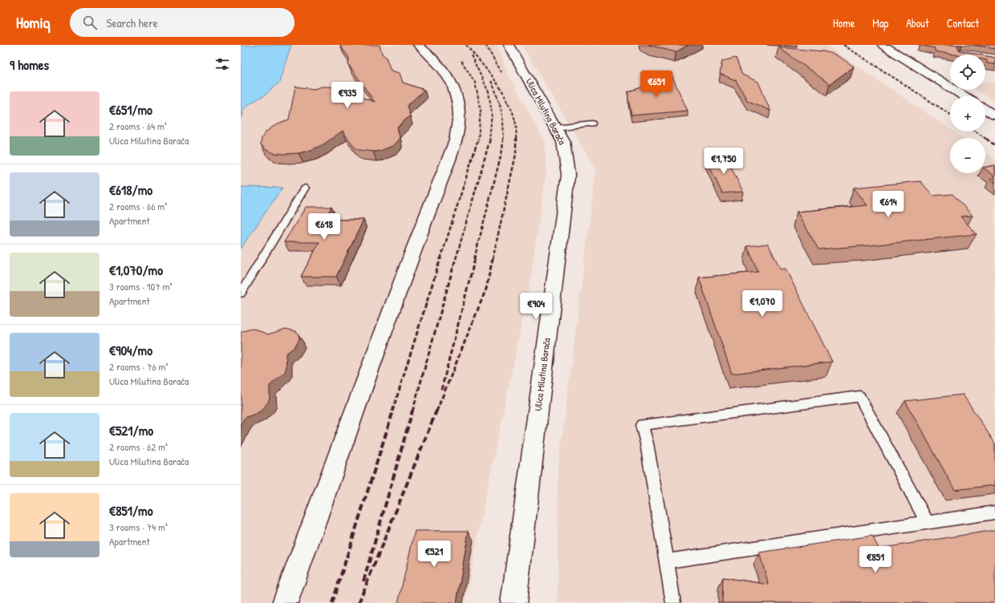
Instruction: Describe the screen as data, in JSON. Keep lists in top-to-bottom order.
{
  "streets": {
    "main road": ["Ulica Milutina Barača"]
  },
  "page": {
    "header": "Homiq",
    "search": "Search here",
    "nav": [
      "Home",
      "Map",
      "About",
      "Contact"
    ],
    "heading": "9 homes",
    "map_buttons": ["+", "−"],
    "price": [
      "€651",
      "€935",
      "€1,750",
      "€614",
      "€618",
      "€1,070",
      "€904",
      "€521",
      "€851"
    ],
    "list": [
      {
        "name": "€651/mo",
        "note": "2 rooms · 64 m² · Ulica Milutina Barača"
      },
      {
        "name": "€618/mo",
        "note": "2 rooms · 66 m² · Apartment"
      },
      {
        "name": "€1,070/mo",
        "note": "3 rooms · 107 m² · Apartment"
      },
      {
        "name": "€904/mo",
        "note": "2 rooms · 76 m² · Ulica Milutina Barača"
      },
      {
        "name": "€521/mo",
        "note": "2 rooms · 62 m² · Ulica Milutina Barača"
      },
      {
        "name": "€851/mo",
        "note": "3 rooms · 74 m² · Apartment"
      }
    ]
  }
}
